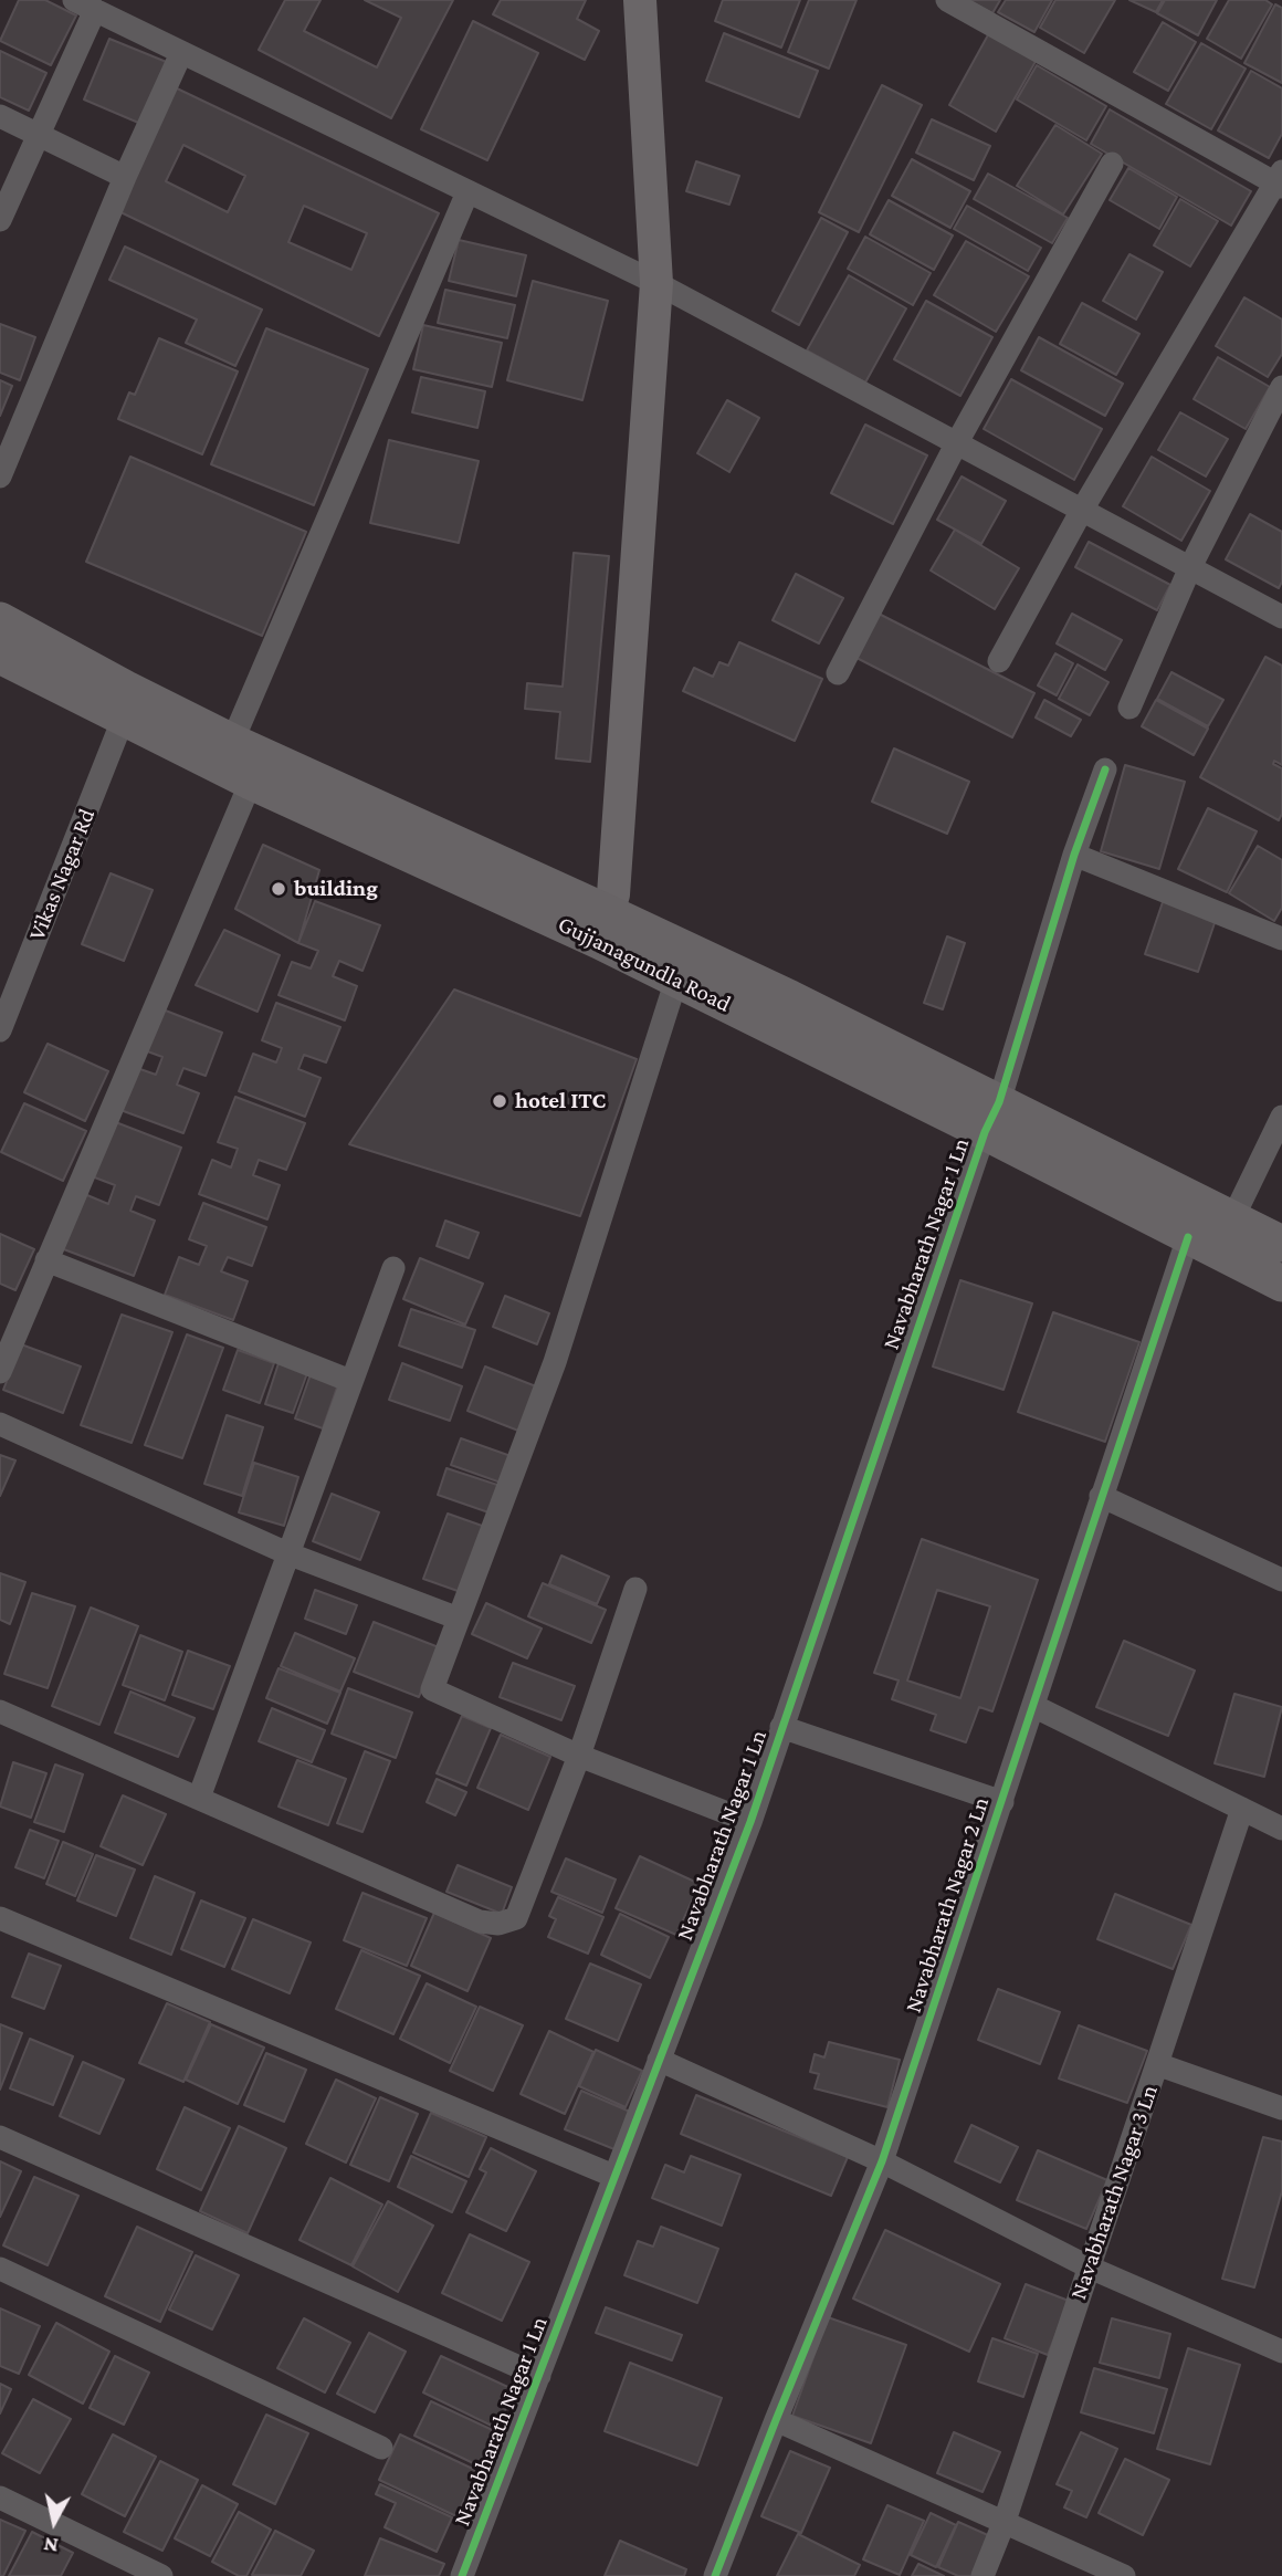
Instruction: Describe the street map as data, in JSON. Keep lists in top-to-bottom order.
{
  "streets": {
    "main road": ["Gujjanagundla Road"],
    "street": [
      "Vikas Nagar Rd",
      "Navabharath Nagar 1 Ln",
      "Navabharath Nagar 2 Ln",
      "Navabharath Nagar 3 Ln"
    ]
  },
  "crossings": [
    ["Vikas Nagar Rd", "Gujjanagundla Road"],
    ["Gujjanagundla Road", "Navabharath Nagar 1 Ln"],
    ["Gujjanagundla Road", "Navabharath Nagar 2 Ln"]
  ],
  "places": ["building", "hotel ITC"],
  "north": "bottom"
}
